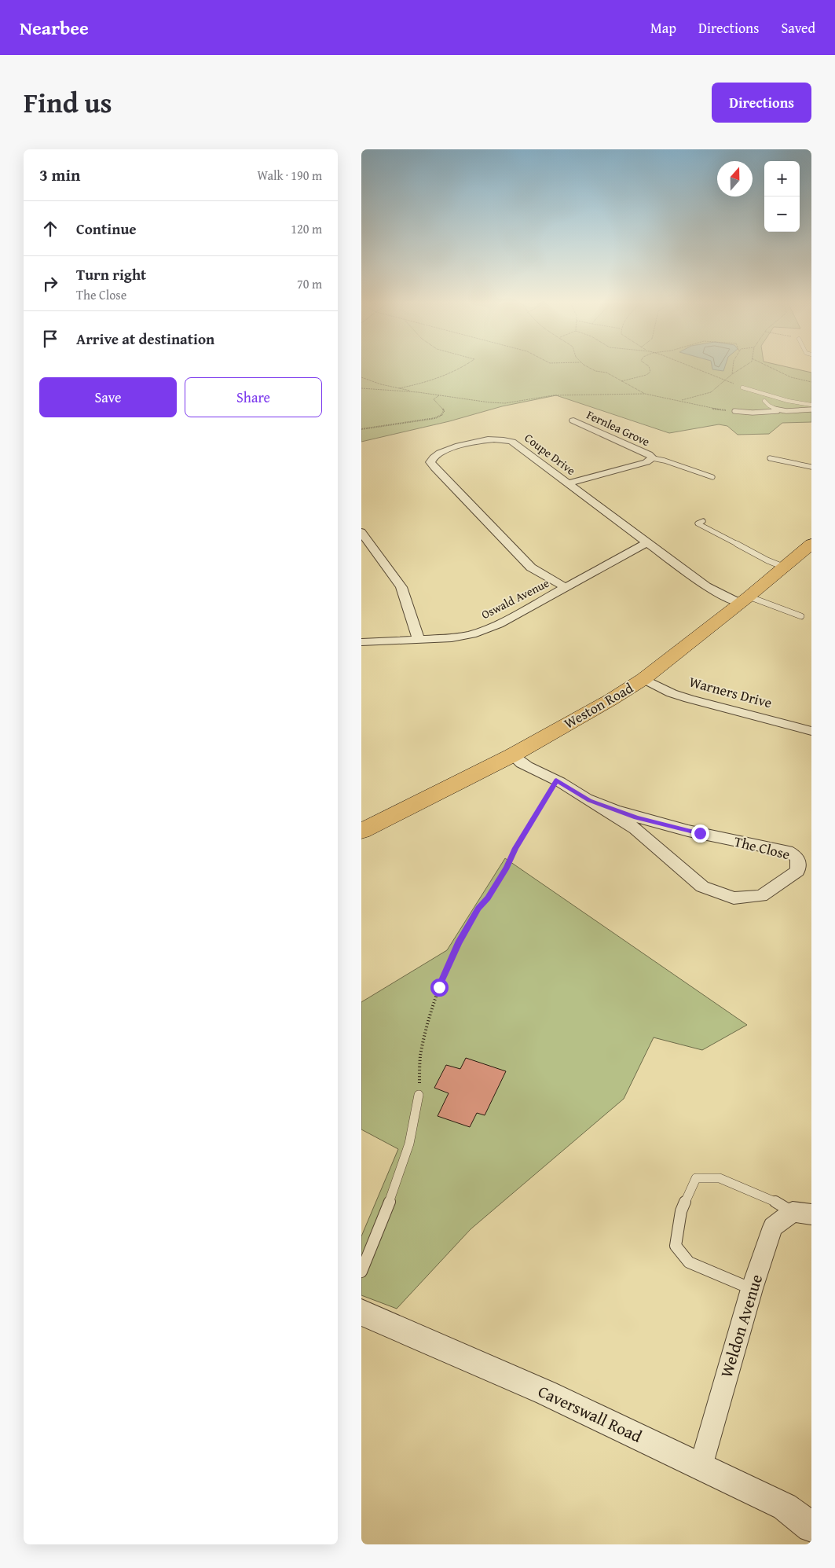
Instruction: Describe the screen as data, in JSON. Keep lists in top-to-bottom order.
{
  "streets": {
    "highway": ["Weston Road"],
    "street": [
      "Fernlea Grove",
      "Coupe Drive",
      "Oswald Avenue",
      "Warners Drive",
      "The Close",
      "Weldon Avenue",
      "Caverswall Road"
    ]
  },
  "crossings": [
    ["Fernlea Grove", "Coupe Drive"],
    ["Coupe Drive", "Oswald Avenue"],
    ["Coupe Drive", "Weston Road"],
    ["Warners Drive", "Weston Road"],
    ["Weston Road", "The Close"],
    ["Weldon Avenue", "Caverswall Road"]
  ],
  "north": "top",
  "page": {
    "header": "Nearbee",
    "nav": ["Map", "Directions", "Saved"],
    "title": "Find us",
    "buttons": [
      "Directions",
      ["Save", "Share"]
    ],
    "heading": ["3 min", "Walk · 190 m"],
    "map_buttons": ["+", "−"],
    "list": [
      ["Continue", "120 m"],
      ["Turn right", "The Close", "70 m"],
      "Arrive at destination"
    ]
  }
}
